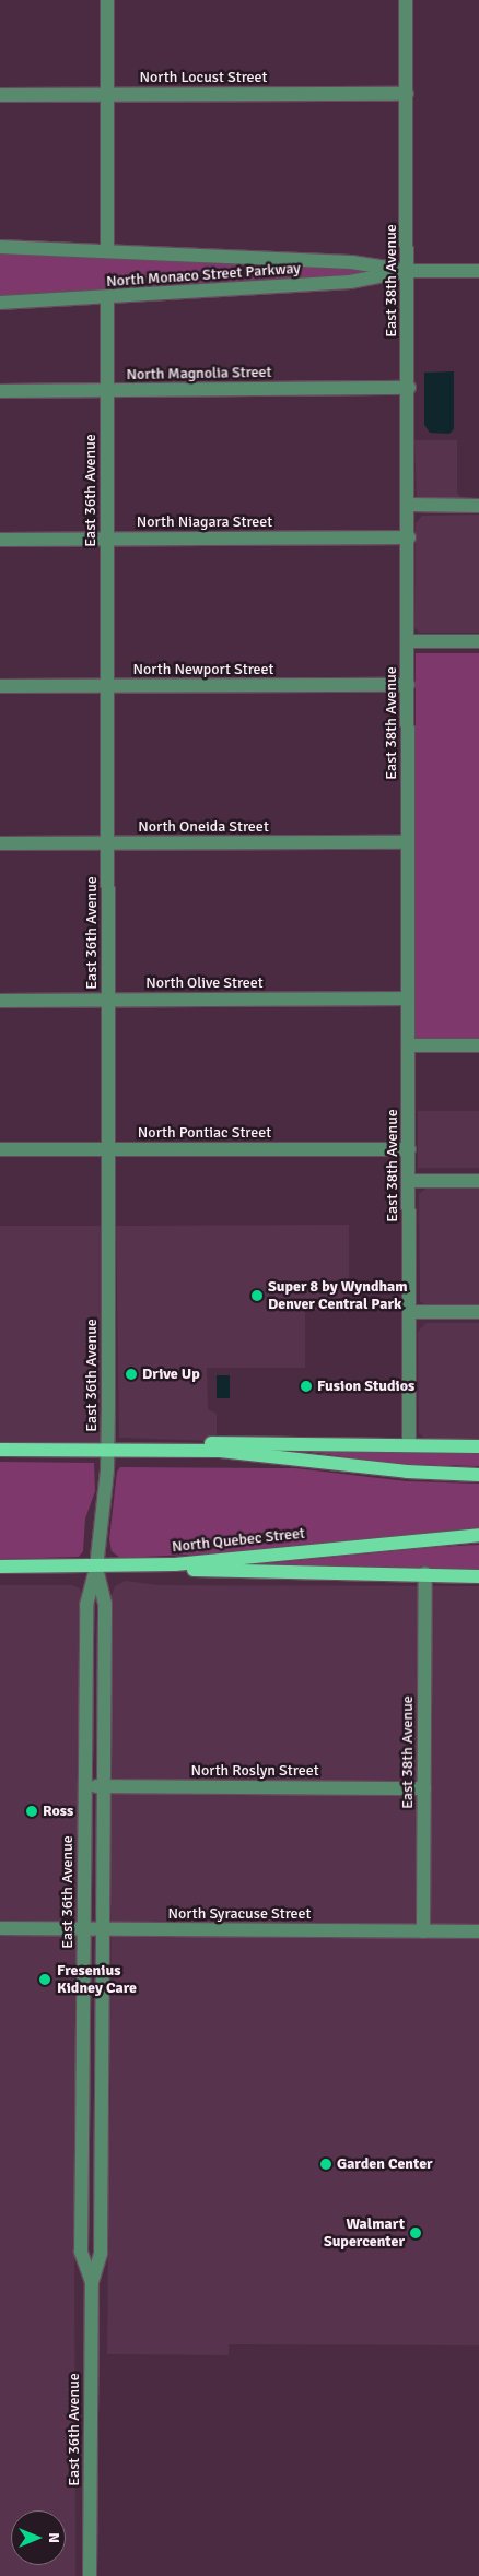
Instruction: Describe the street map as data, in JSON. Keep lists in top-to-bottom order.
{
  "streets": {
    "main road": ["North Quebec Street"],
    "street": [
      "North Locust Street",
      "North Monaco Street Parkway",
      "East 38th Avenue",
      "North Magnolia Street",
      "East 36th Avenue",
      "North Niagara Street",
      "North Newport Street",
      "North Oneida Street",
      "North Olive Street",
      "North Pontiac Street",
      "North Roslyn Street",
      "North Syracuse Street"
    ]
  },
  "crossings": [
    ["North Locust Street", "East 38th Avenue"],
    ["North Monaco Street Parkway", "East 38th Avenue"],
    ["North Monaco Street Parkway", "East 36th Avenue"],
    ["East 38th Avenue", "North Magnolia Street"],
    ["East 38th Avenue", "North Niagara Street"],
    ["East 38th Avenue", "North Newport Street"],
    ["East 38th Avenue", "North Oneida Street"],
    ["East 38th Avenue", "North Olive Street"],
    ["East 38th Avenue", "North Pontiac Street"],
    ["East 38th Avenue", "North Roslyn Street"],
    ["East 38th Avenue", "North Syracuse Street"],
    ["North Magnolia Street", "East 36th Avenue"],
    ["East 36th Avenue", "North Niagara Street"],
    ["East 36th Avenue", "North Newport Street"],
    ["East 36th Avenue", "North Oneida Street"],
    ["East 36th Avenue", "North Olive Street"],
    ["East 36th Avenue", "North Pontiac Street"],
    ["East 36th Avenue", "North Quebec Street"],
    ["East 36th Avenue", "North Roslyn Street"],
    ["East 36th Avenue", "North Syracuse Street"]
  ],
  "places": [
    "Super 8 by Wyndham Denver Central Park",
    "Drive Up",
    "Fusion Studios",
    "Ross",
    "Fresenius Kidney Care",
    "Garden Center",
    "Walmart Supercenter"
  ],
  "north": "right"
}
